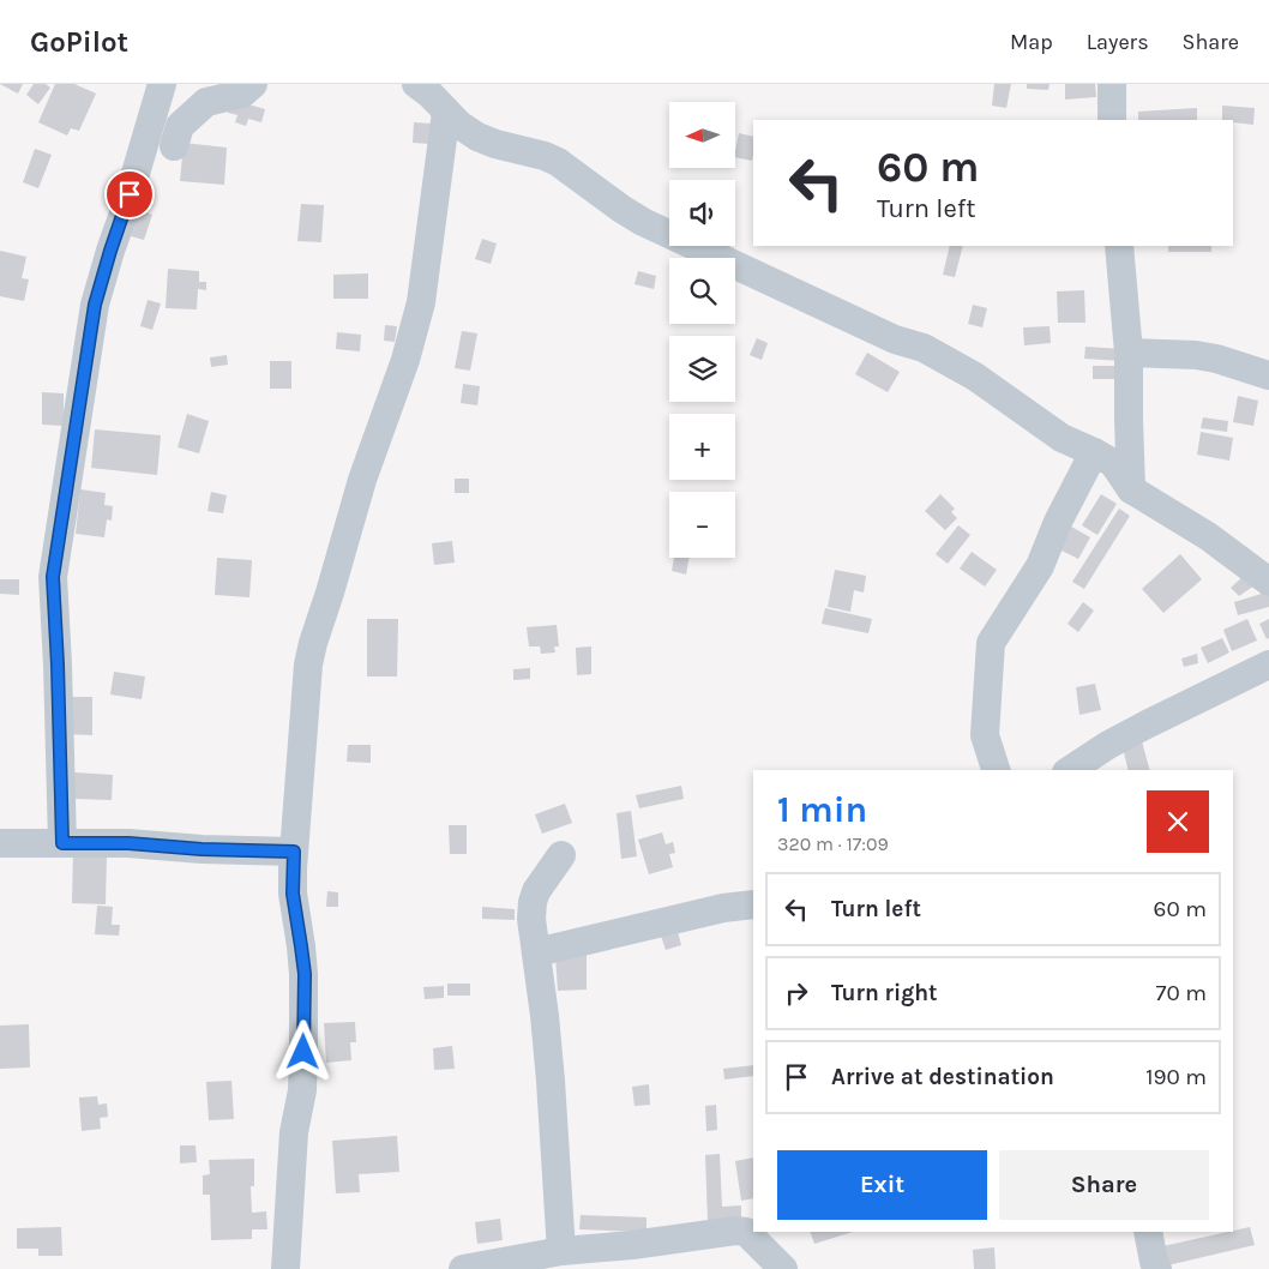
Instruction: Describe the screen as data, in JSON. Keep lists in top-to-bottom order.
{
  "north": "left",
  "page": {
    "header": "GoPilot",
    "nav": ["Map", "Layers", "Share"],
    "map_buttons": ["+", "−"],
    "turn": ["60 m", "Turn left"],
    "heading": ["1 min", "320 m · 17:09"],
    "list": [
      {
        "name": "Turn left",
        "value": "60 m"
      },
      {
        "name": "Turn right",
        "value": "70 m"
      },
      {
        "name": "Arrive at destination",
        "value": "190 m"
      }
    ],
    "buttons": ["Exit", "Share"]
  }
}
